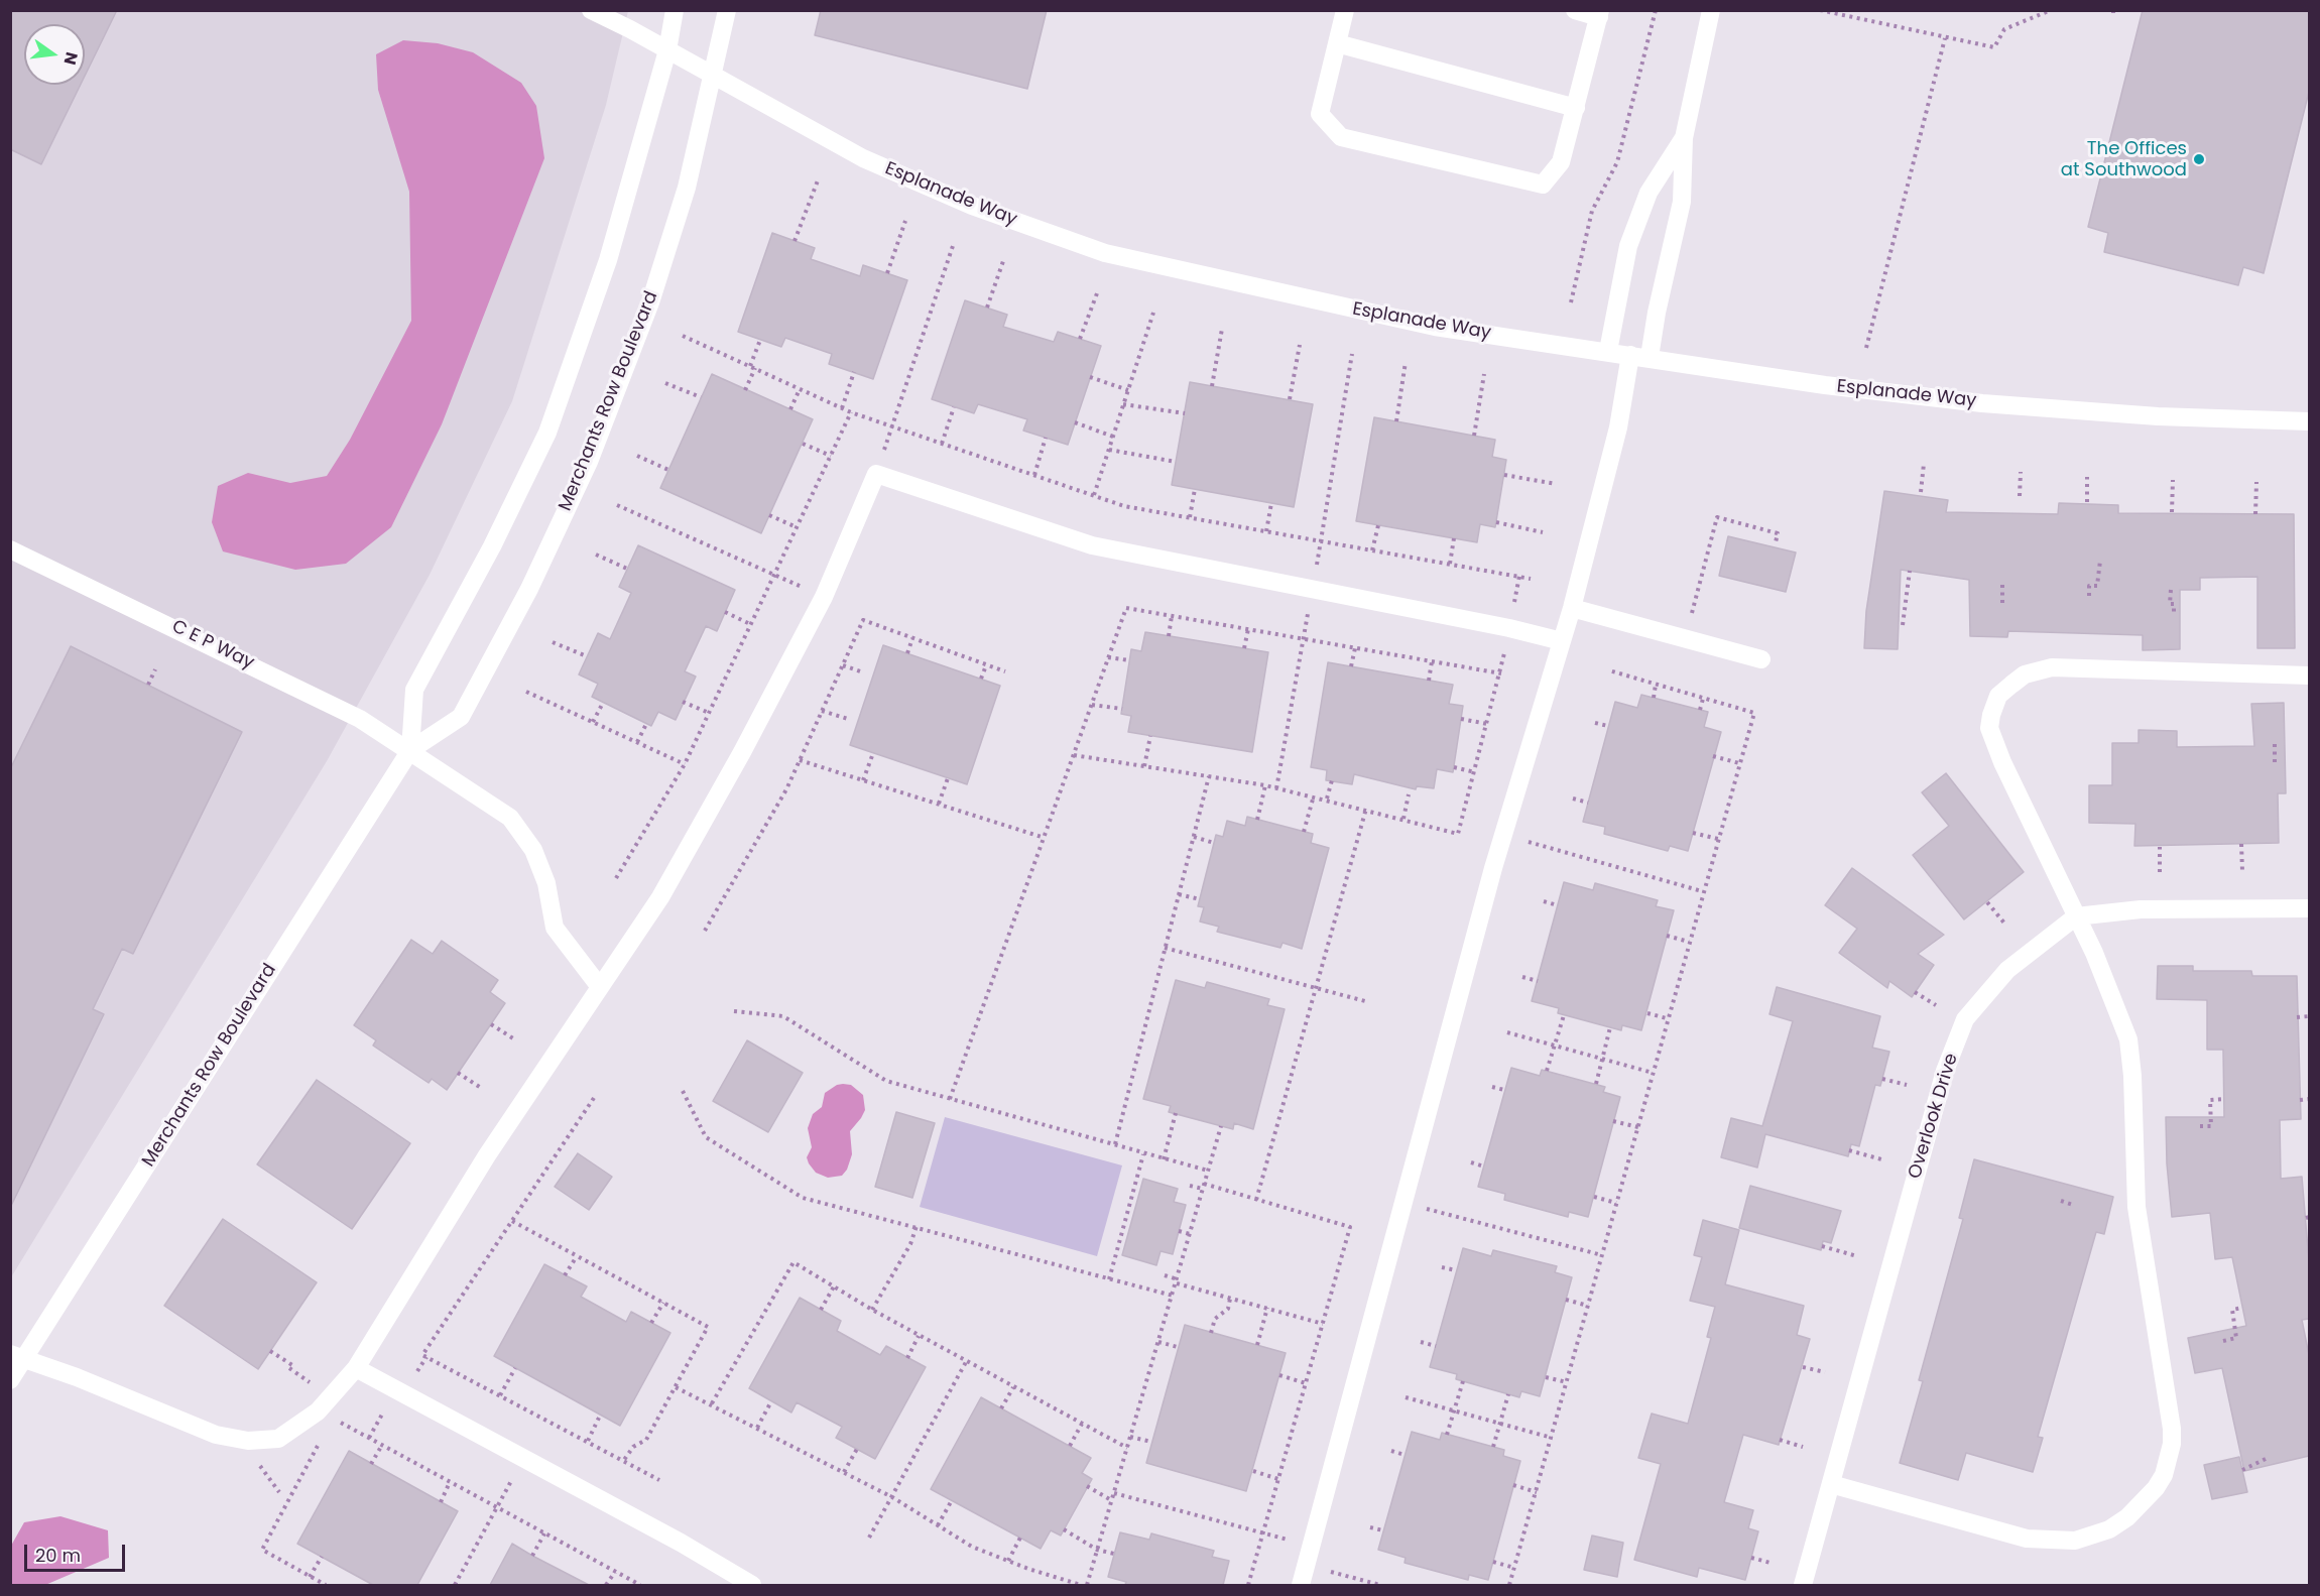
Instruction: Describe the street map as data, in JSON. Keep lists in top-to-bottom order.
{
  "streets": {
    "street": [
      "Esplanade Way",
      "Merchants Row Boulevard",
      "C E P Way",
      "Overlook Drive"
    ]
  },
  "crossings": [
    ["Esplanade Way", "Merchants Row Boulevard"],
    ["Merchants Row Boulevard", "C E P Way"]
  ],
  "places": ["The Offices at Southwood"],
  "scale_bar": "20 m",
  "north": "right"
}
